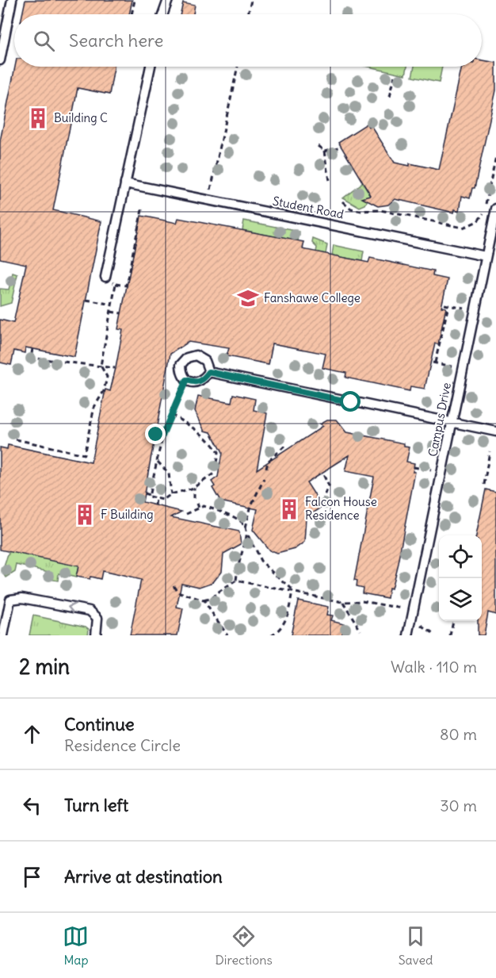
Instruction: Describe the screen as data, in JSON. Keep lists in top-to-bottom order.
{
  "streets": {
    "lane": ["Student Road", "Campus Drive"]
  },
  "crossings": [
    ["Student Road", "Campus Drive"]
  ],
  "places": {
    "building": ["Building C", "Falcon House Residence", "F Building"],
    "school or university": ["Fanshawe College"]
  },
  "page": {
    "search": "Search here",
    "heading": ["2 min", "Walk · 110 m"],
    "list": [
      ["Continue", "Residence Circle", "80 m"],
      ["Turn left", "30 m"],
      "Arrive at destination"
    ],
    "nav": ["Map", "Directions", "Saved"]
  }
}
